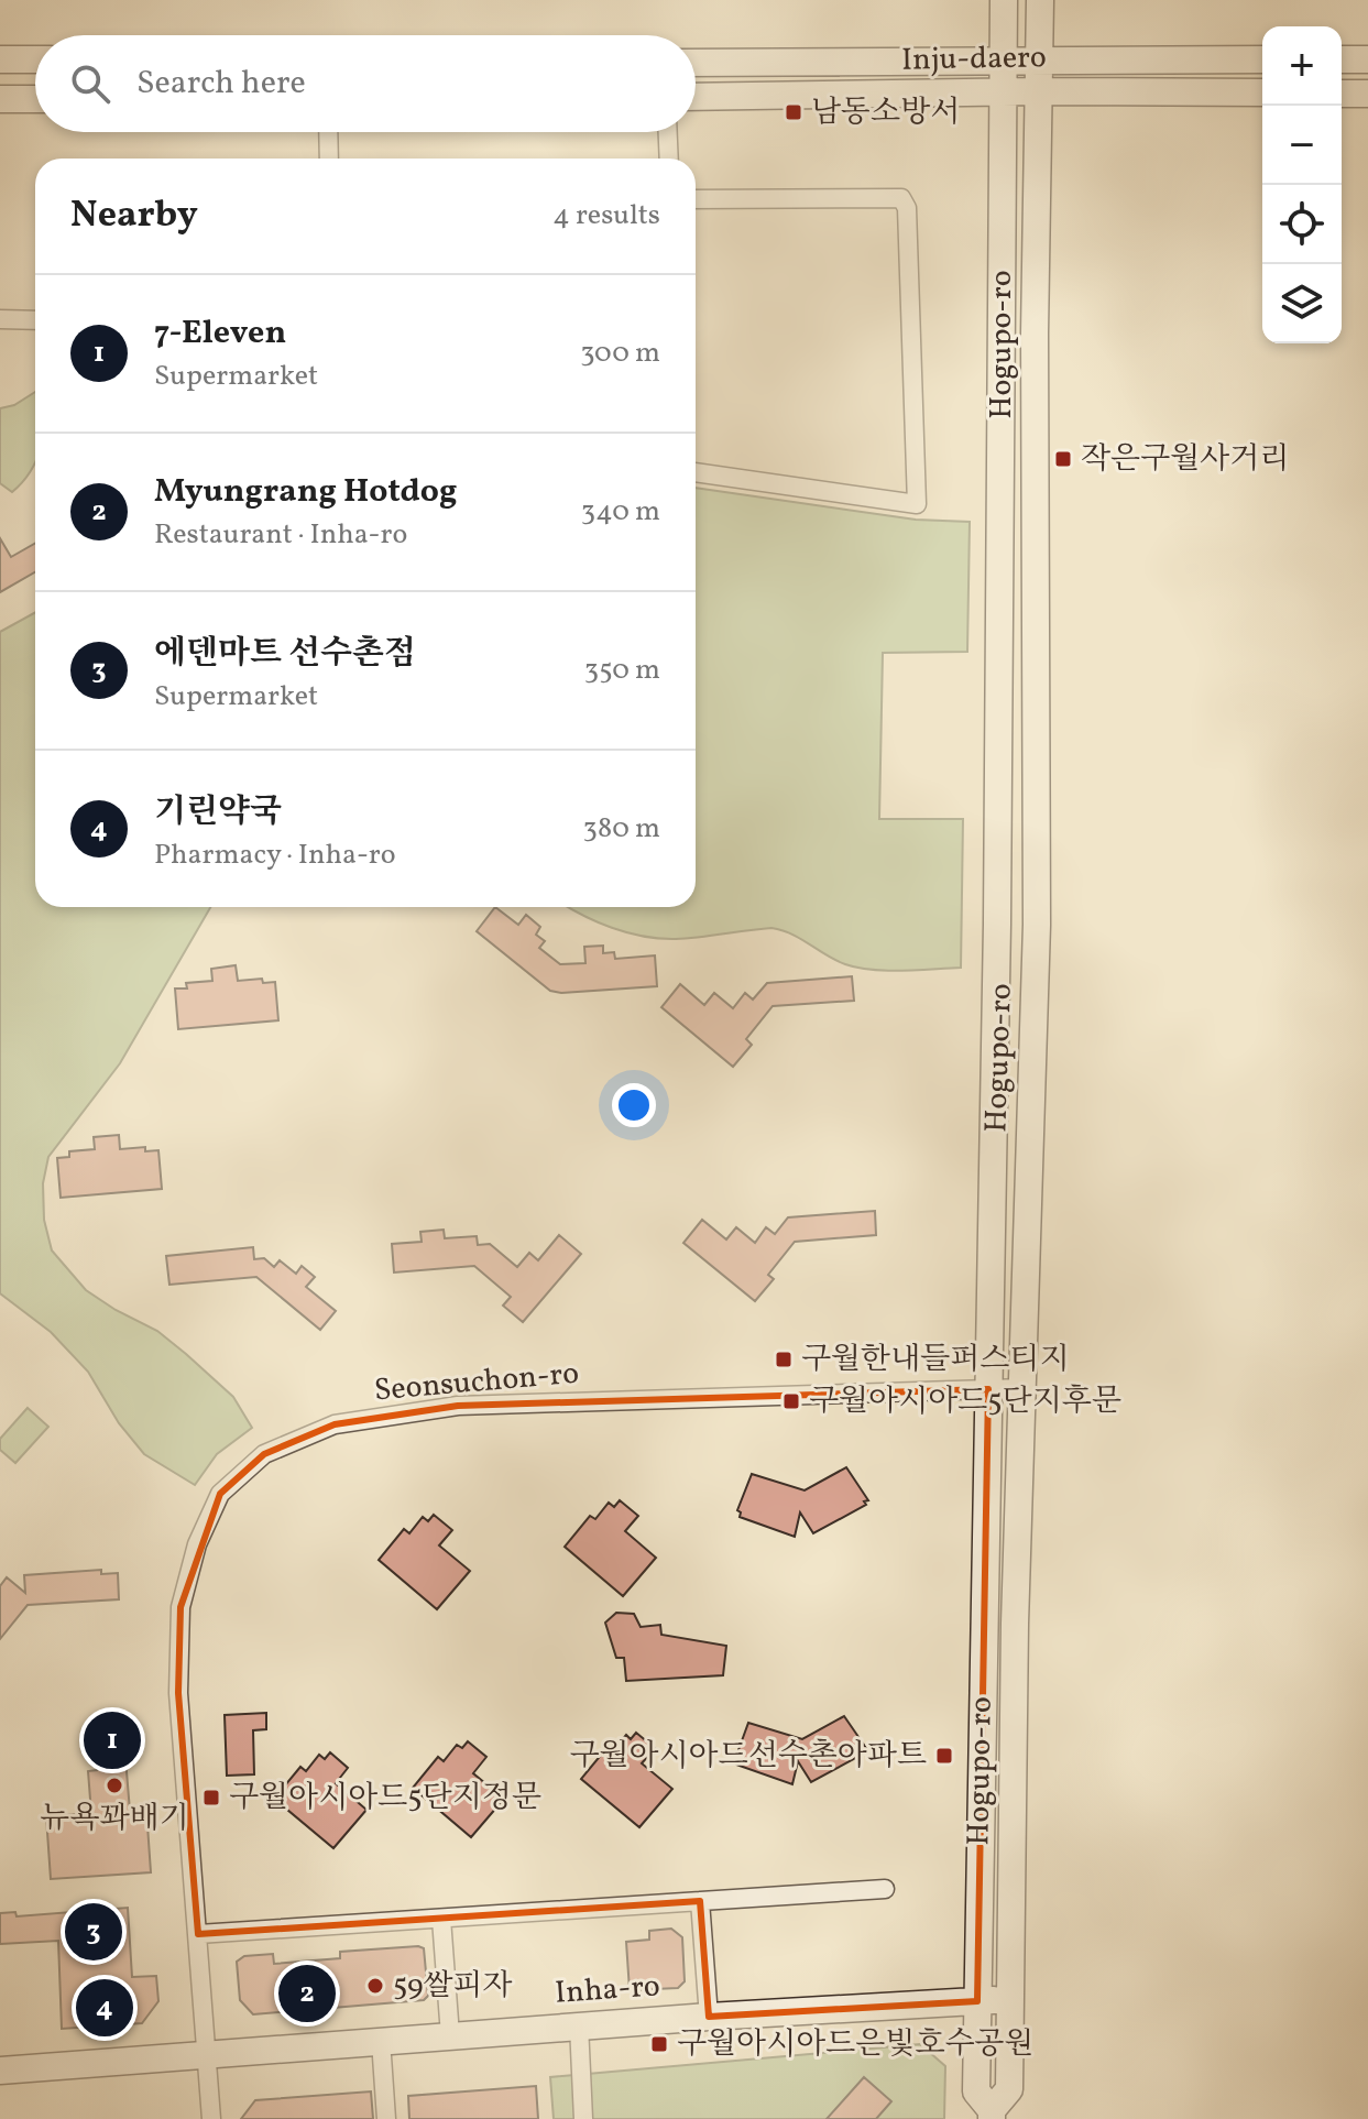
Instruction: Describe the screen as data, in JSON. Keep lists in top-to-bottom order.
{
  "streets": {
    "main road": ["Inju-daero", "Hogupo-ro", "Inha-ro"],
    "street": ["Seonsuchon-ro"]
  },
  "crossings": [
    ["Inju-daero", "Hogupo-ro"],
    ["Hogupo-ro", "Seonsuchon-ro"],
    ["Hogupo-ro", "Inha-ro"],
    ["Seonsuchon-ro", "Inha-ro"]
  ],
  "places": {
    "transit": [
      "남동소방서",
      "작은구월사거리",
      "구월한내들퍼스티지",
      "구월아시아드5단지후문",
      "구월아시아드선수촌아파트",
      "구월아시아드5단지정문",
      "구월아시아드은빛호수공원"
    ],
    "other": ["뉴욕꽈배기", "59쌀피자"]
  },
  "page": {
    "map_buttons": ["+", "−"],
    "search": "Search here",
    "heading": ["Nearby", "4 results"],
    "list": [
      {
        "mark": "1",
        "name": "7-Eleven",
        "note": "Supermarket",
        "value": "300 m"
      },
      {
        "mark": "2",
        "name": "Myungrang Hotdog",
        "note": "Restaurant · Inha-ro",
        "value": "340 m"
      },
      {
        "mark": "3",
        "name": "에덴마트 선수촌점",
        "note": "Supermarket",
        "value": "350 m"
      },
      {
        "mark": "4",
        "name": "기린약국",
        "note": "Pharmacy · Inha-ro",
        "value": "380 m"
      }
    ],
    "pins": [
      "1",
      "3",
      "2",
      "4"
    ]
  }
}
